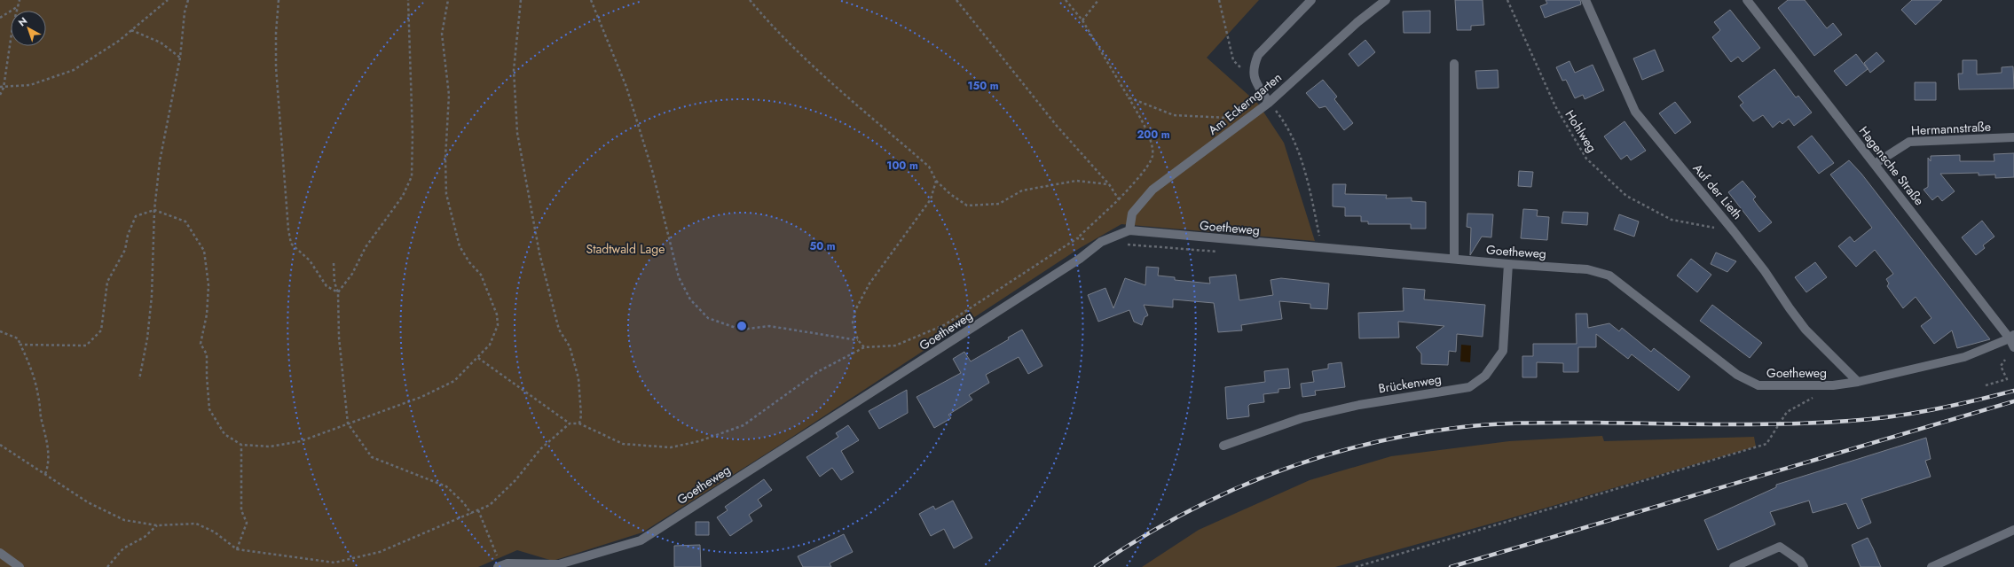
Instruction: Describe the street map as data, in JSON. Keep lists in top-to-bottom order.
{
  "streets": {
    "street": [
      "Am Eckerngarten",
      "Hermannstraße",
      "Hagensche Straße",
      "Auf der Lieth",
      "Goetheweg",
      "Brückenweg"
    ],
    "path": ["Hohlweg"]
  },
  "crossings": [
    ["Am Eckerngarten", "Goetheweg"],
    ["Hermannstraße", "Hagensche Straße"],
    ["Hohlweg", "Auf der Lieth"],
    ["Hagensche Straße", "Goetheweg"],
    ["Auf der Lieth", "Goetheweg"],
    ["Goetheweg", "Brückenweg"]
  ],
  "parks": ["Stadtwald Lage"],
  "north": "top left",
  "rings": [
    "150 m",
    "200 m",
    "100 m",
    "50 m"
  ]
}
